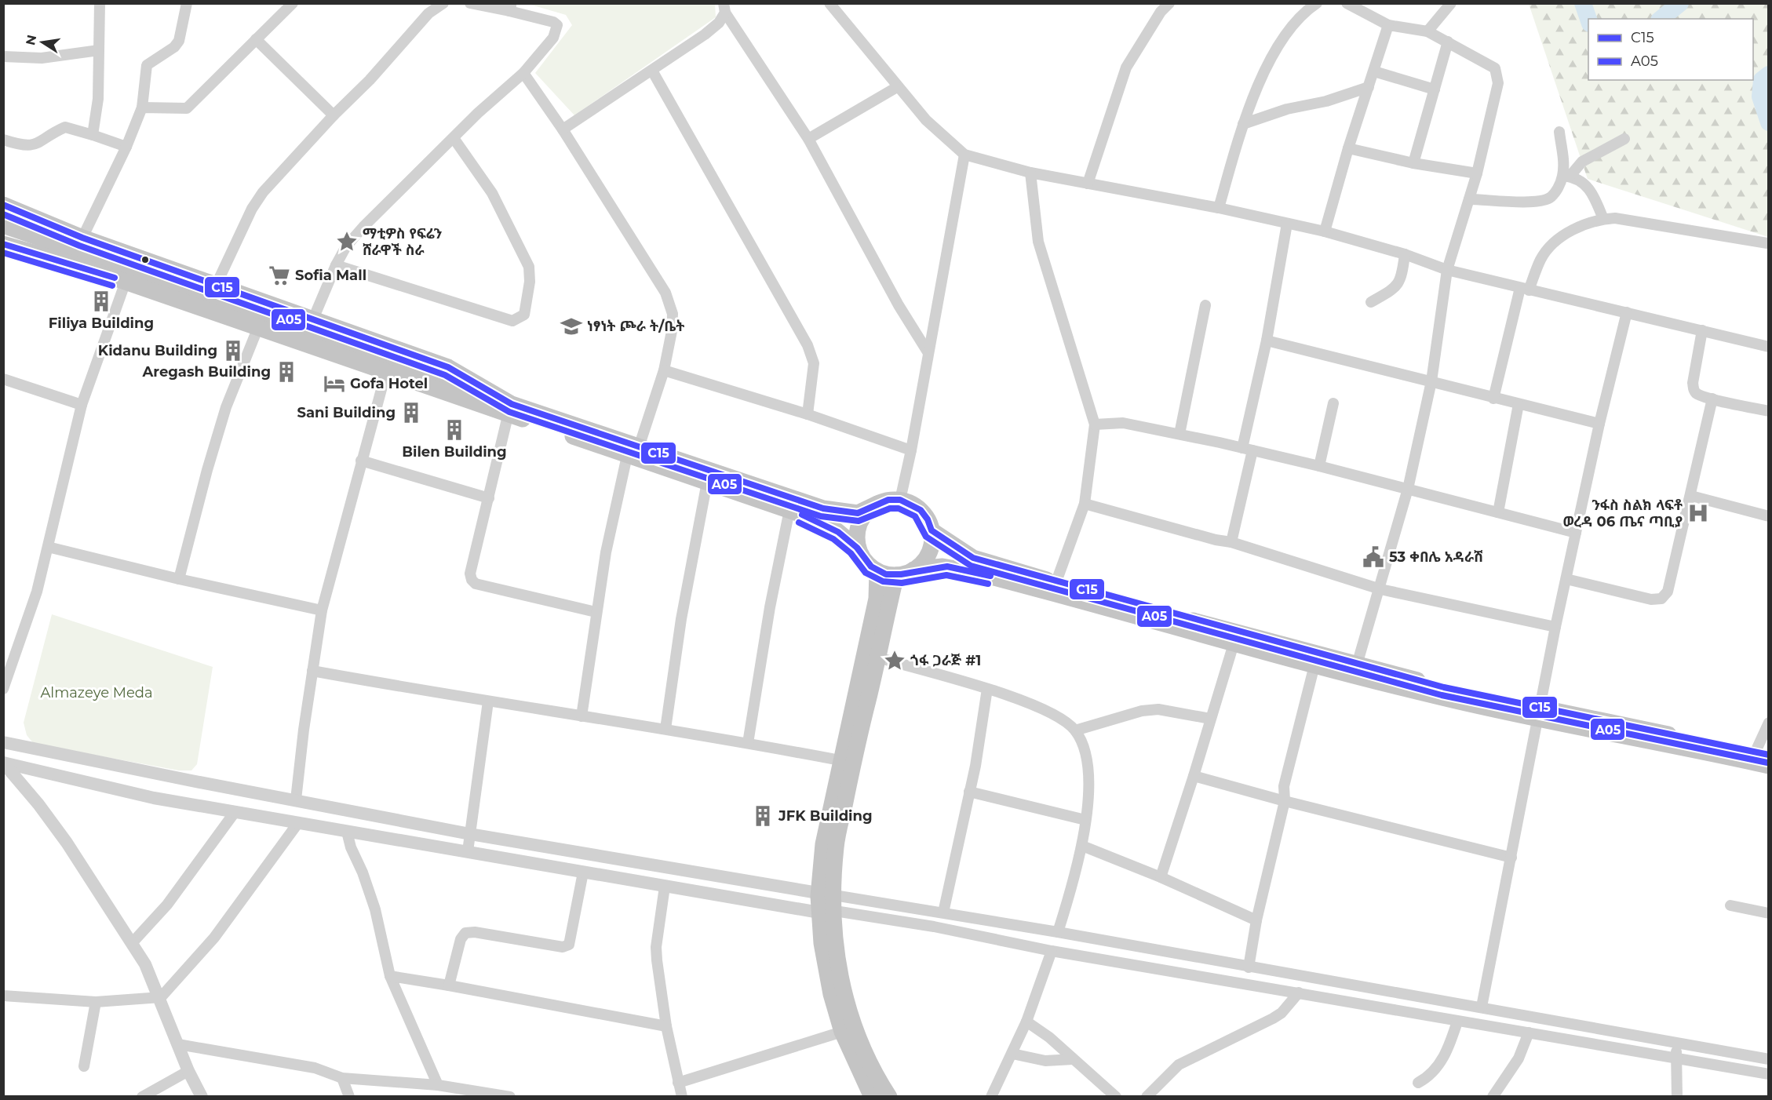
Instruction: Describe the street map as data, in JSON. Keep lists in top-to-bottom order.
{
  "parks": ["Almazeye Meda"],
  "places": {
    "place": ["ማቲዎስ የፍሬን ሸራዋች ስራ", "ጎፋ ጋራጅ #1"],
    "supermarket": ["Sofia Mall"],
    "building": [
      "Filiya Building",
      "Kidanu Building",
      "Aregash Building",
      "Sani Building",
      "Bilen Building",
      "JFK Building"
    ],
    "school or university": ["ነፃነት ጮራ ት/ቤት"],
    "hotel": ["Gofa Hotel"],
    "hospital": ["ንፋስ ስልክ ላፍቶ ወረዳ 06 ጤና ጣቢያ"],
    "public building": ["53 ቀበሌ አዳራሽ"]
  },
  "lines": ["transit line C15", "transit line A05"],
  "legend": ["C15", "A05"],
  "north": "left"
}
